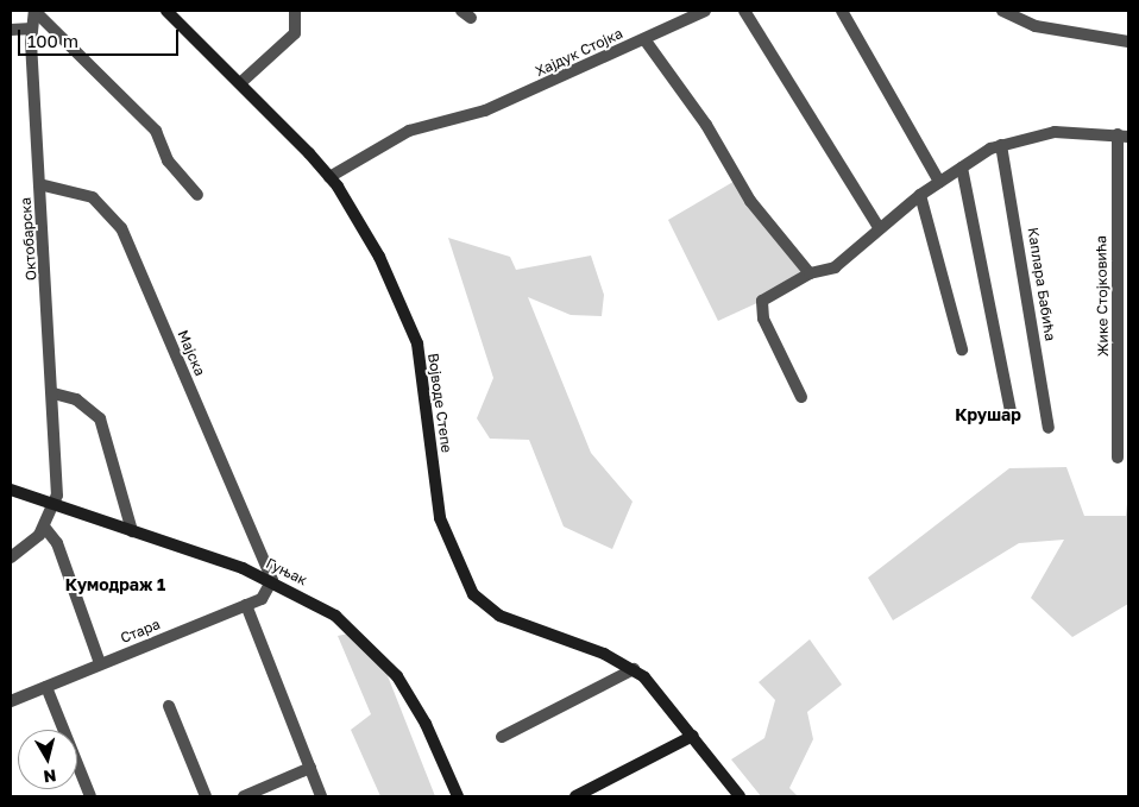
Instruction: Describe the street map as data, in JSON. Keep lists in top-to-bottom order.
{
  "streets": {
    "street": [
      "Хајдук Стојка",
      "Октобарска",
      "Каплара Бабића",
      "Жике Стојковића",
      "Мајска",
      "Војводе Степе",
      "Гуњак",
      "Стара"
    ]
  },
  "crossings": [
    ["Хајдук Стојка", "Војводе Степе"],
    ["Октобарска", "Мајска"],
    ["Октобарска", "Гуњак"],
    ["Мајска", "Гуњак"],
    ["Мајска", "Стара"],
    ["Гуњак", "Стара"]
  ],
  "districts": ["Крушар", "Кумодраж 1"],
  "scale_bar": "100 m",
  "north": "bottom"
}
